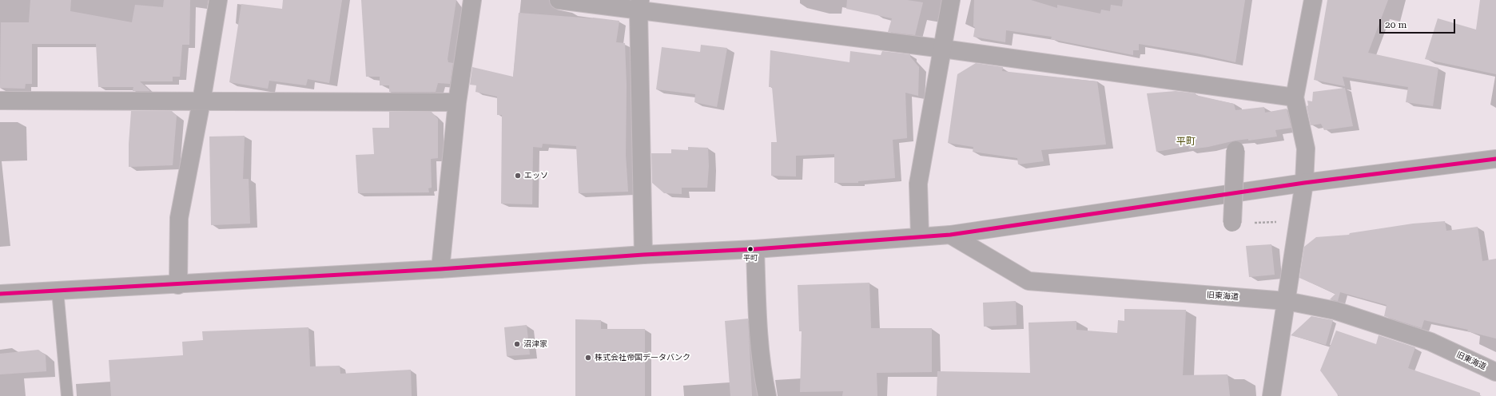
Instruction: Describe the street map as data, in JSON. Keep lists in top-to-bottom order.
{
  "streets": {
    "street": ["旧東海道"]
  },
  "districts": ["平町"],
  "places": [
    "エッソ",
    "平町",
    "沼津家",
    "株式会社帝国データバンク"
  ],
  "scale_bar": "20 m"
}
